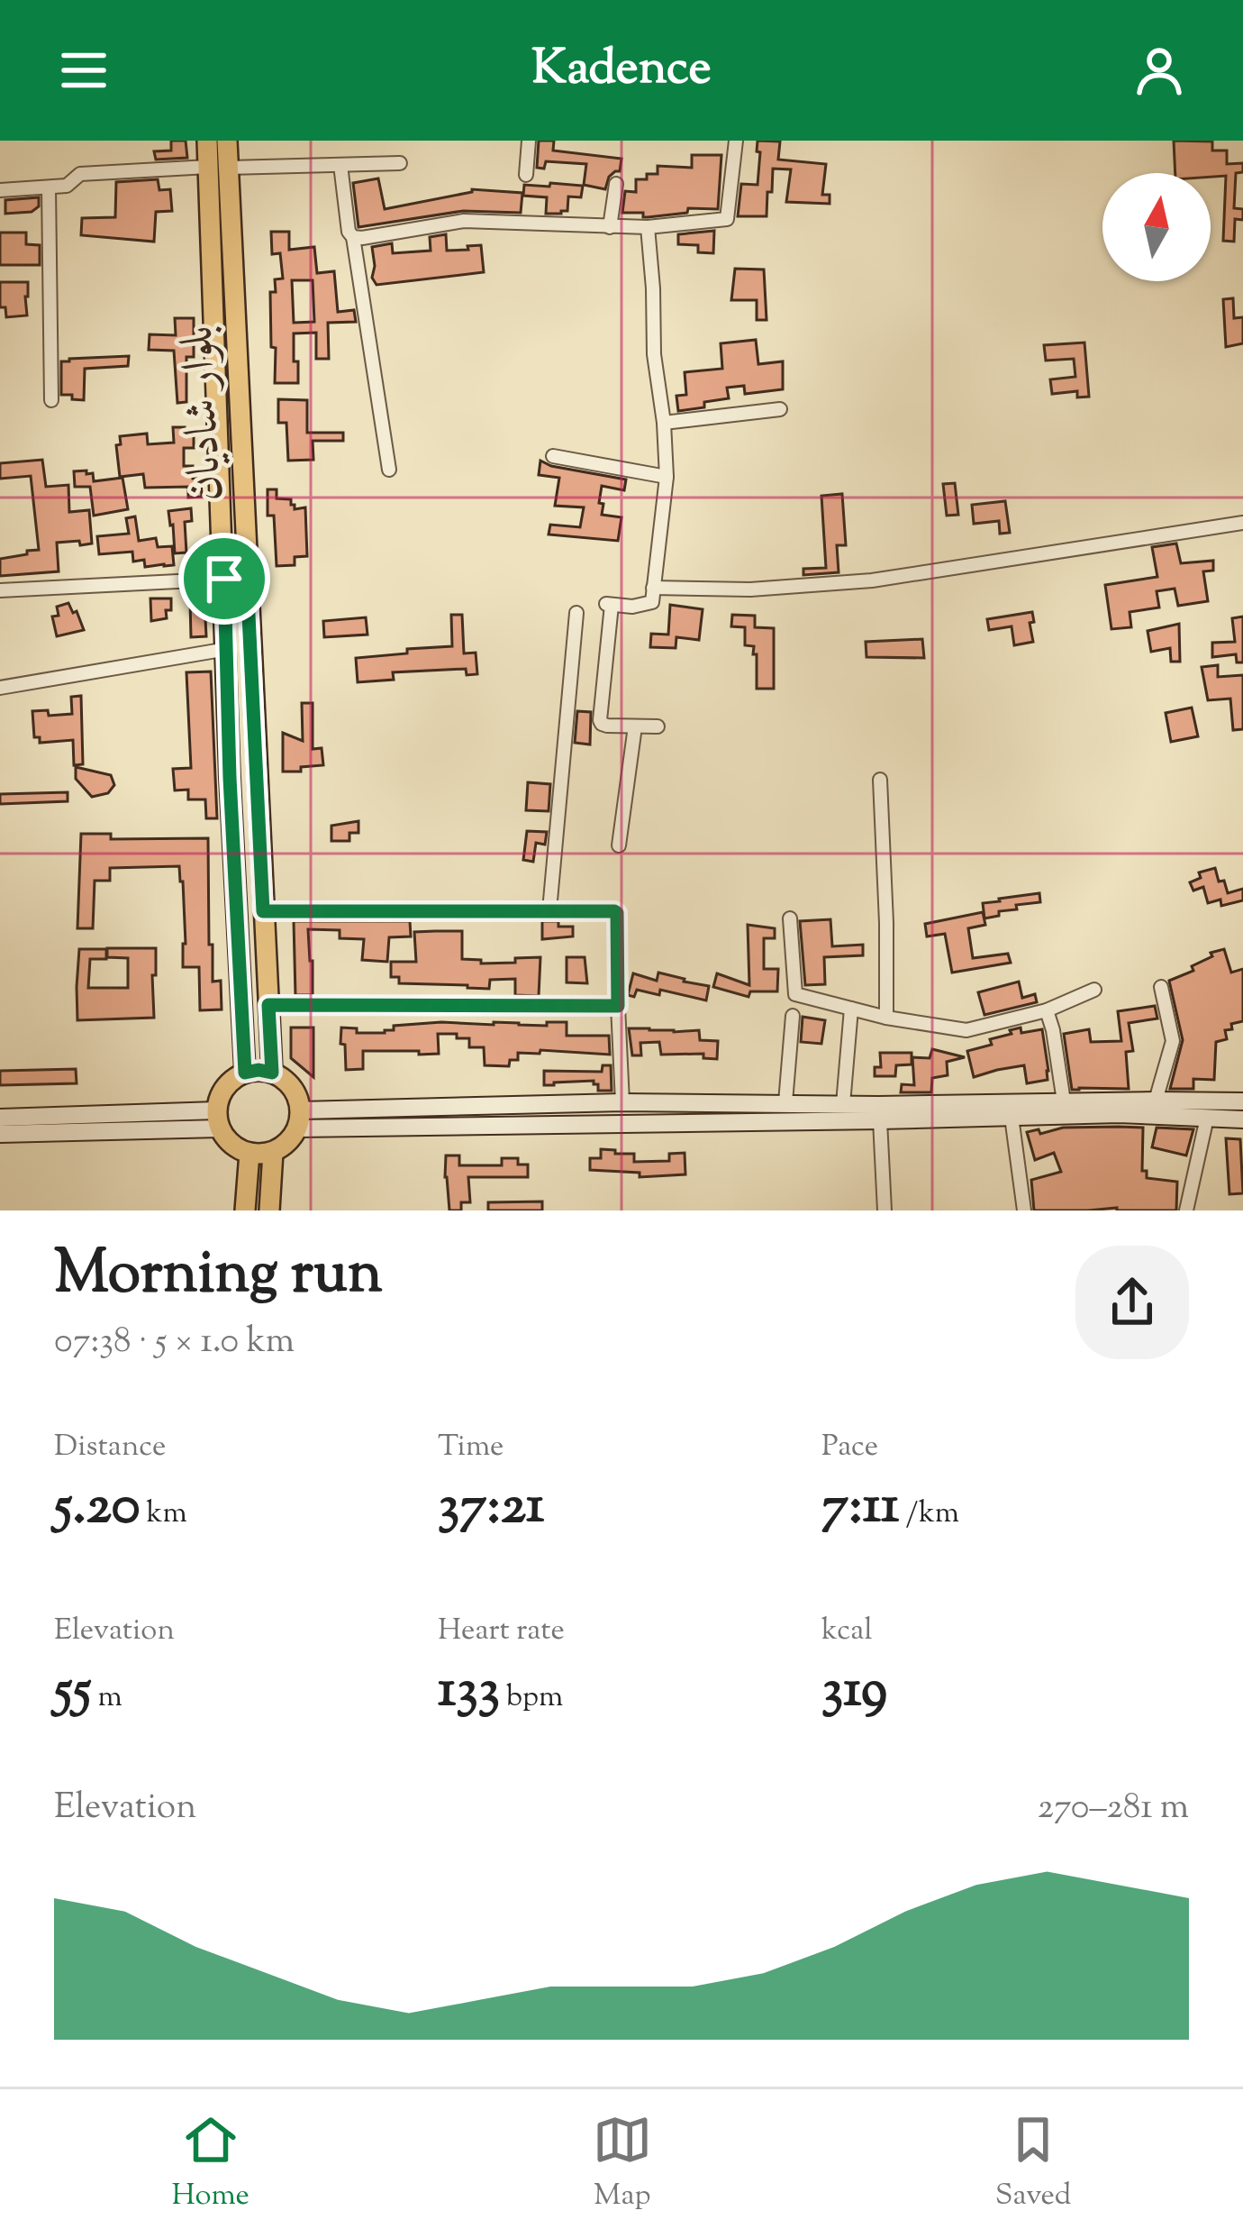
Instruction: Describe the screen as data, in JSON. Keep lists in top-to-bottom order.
{
  "streets": {
    "main road": ["بلوار شادیان"]
  },
  "north": "top",
  "page": {
    "header": "Kadence",
    "heading": ["Morning run", "07:38 · 5 × 1.0 km"],
    "stats": [
      ["Distance", "5.20 km"],
      ["Time", "37:21"],
      ["Pace", "7:11 /km"],
      ["Elevation", "55 m"],
      ["Heart rate", "133 bpm"],
      ["kcal", "319"]
    ],
    "chart": ["Elevation", "270–281 m"],
    "tabs": ["Home", "Map", "Saved"]
  }
}
